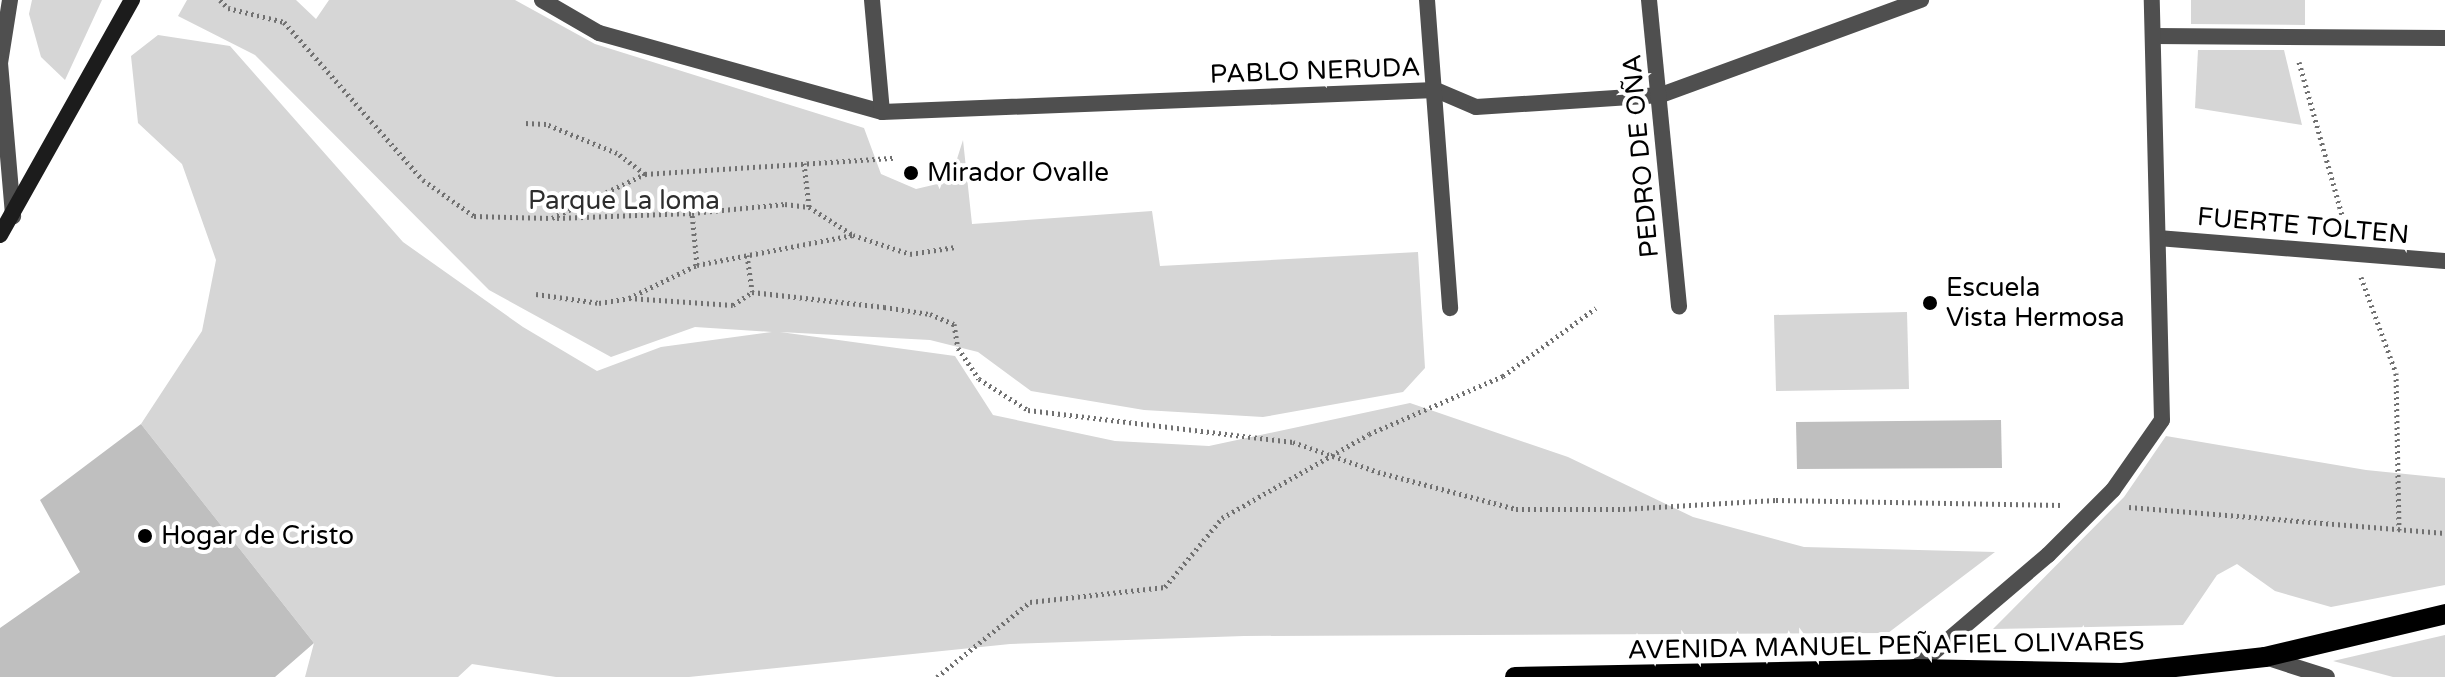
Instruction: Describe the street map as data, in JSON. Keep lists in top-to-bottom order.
{
  "streets": {
    "main road": ["AVENIDA MANUEL PEÑAFIEL OLIVARES"],
    "street": ["PABLO NERUDA", "PEDRO DE OÑA", "FUERTE TOLTEN"]
  },
  "crossings": [
    ["PABLO NERUDA", "PEDRO DE OÑA"]
  ],
  "parks": ["Parque La loma"],
  "places": ["Mirador Ovalle", "Escuela Vista Hermosa", "Hogar de Cristo"]
}
